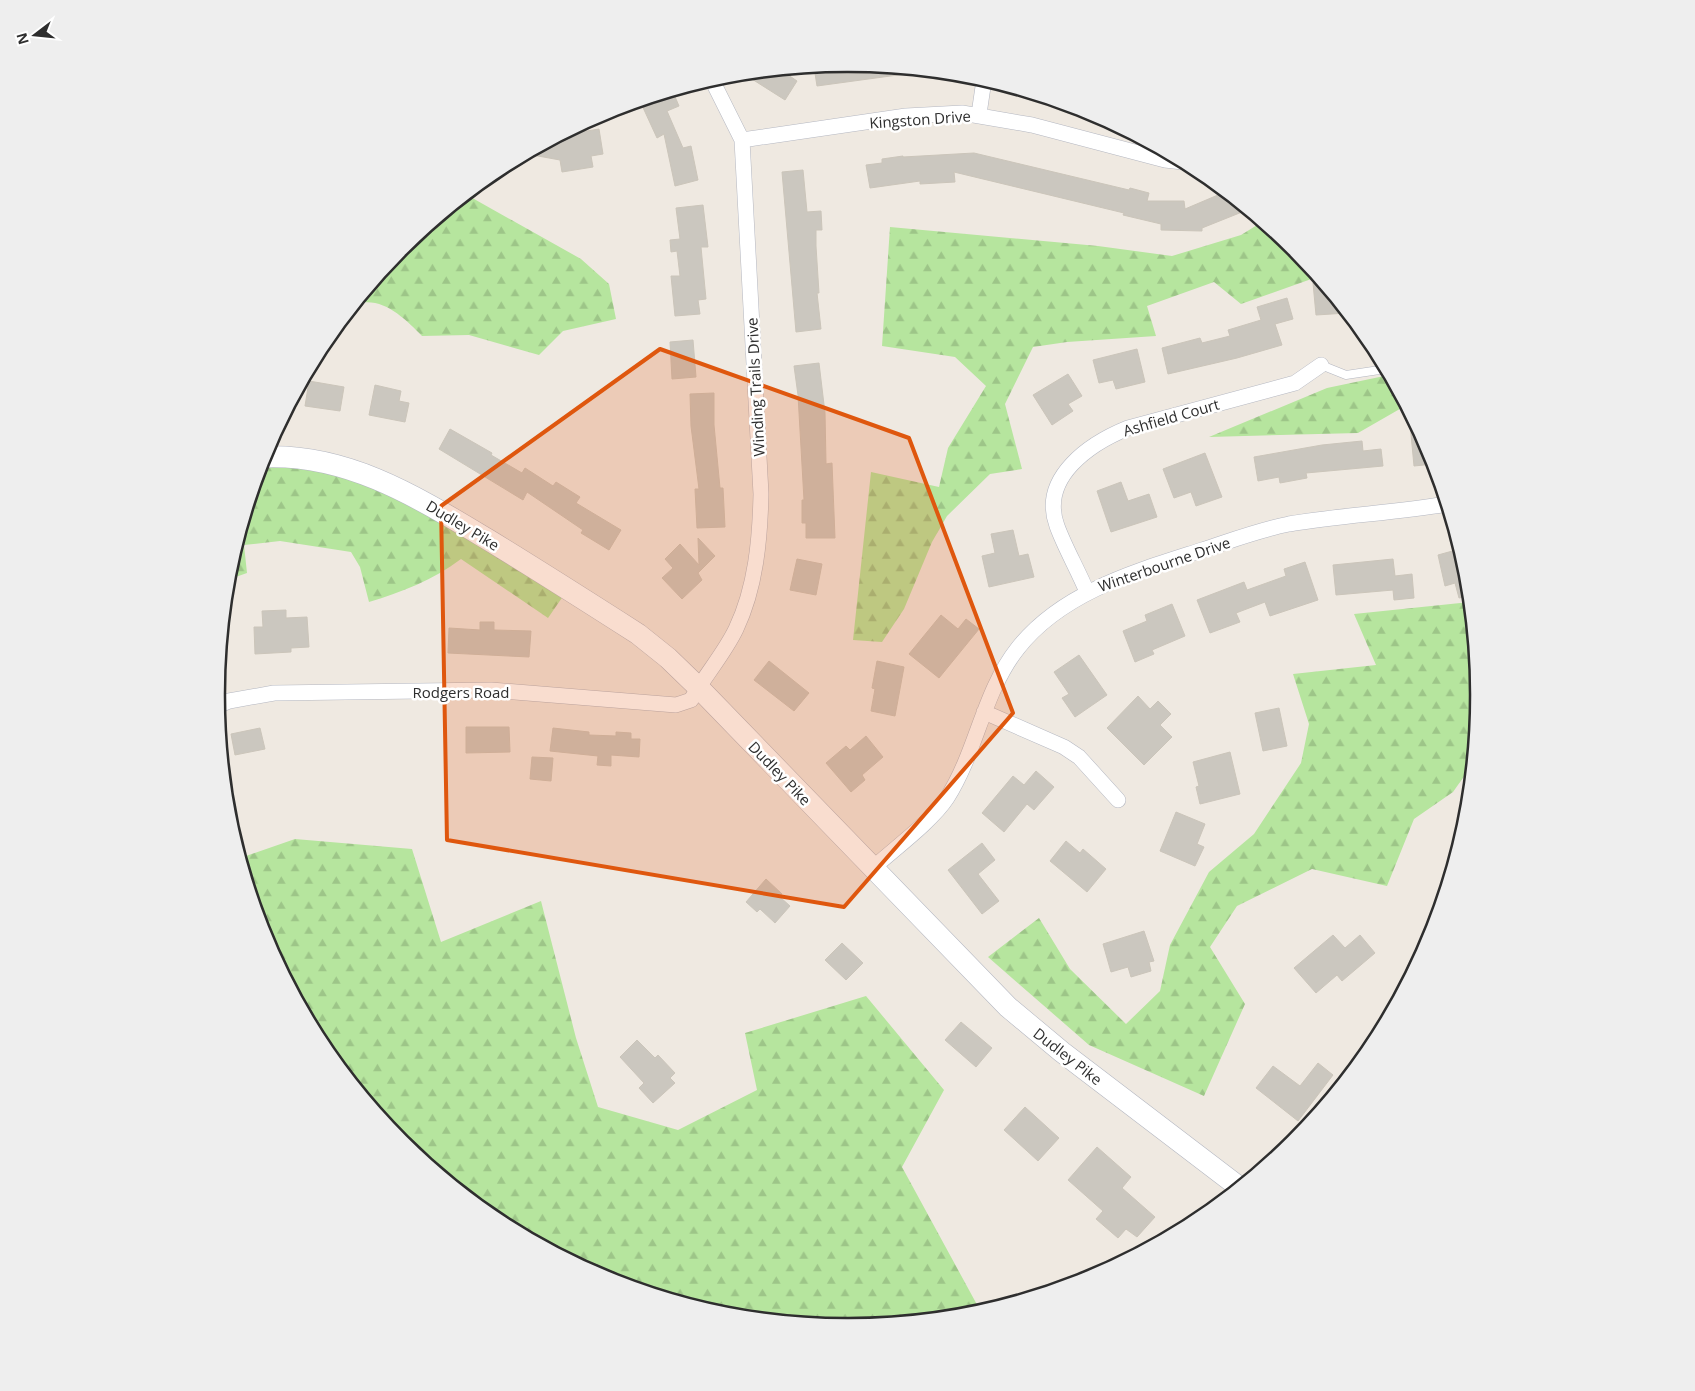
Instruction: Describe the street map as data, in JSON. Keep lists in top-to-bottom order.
{
  "streets": {
    "street": [
      "Kingston Drive",
      "Winding Trails Drive",
      "Ashfield Court",
      "Dudley Pike",
      "Winterbourne Drive",
      "Rodgers Road"
    ]
  },
  "crossings": [
    ["Kingston Drive", "Winding Trails Drive"],
    ["Winding Trails Drive", "Dudley Pike"],
    ["Winding Trails Drive", "Rodgers Road"],
    ["Ashfield Court", "Winterbourne Drive"],
    ["Dudley Pike", "Winterbourne Drive"],
    ["Dudley Pike", "Rodgers Road"]
  ],
  "north": "left"
}
